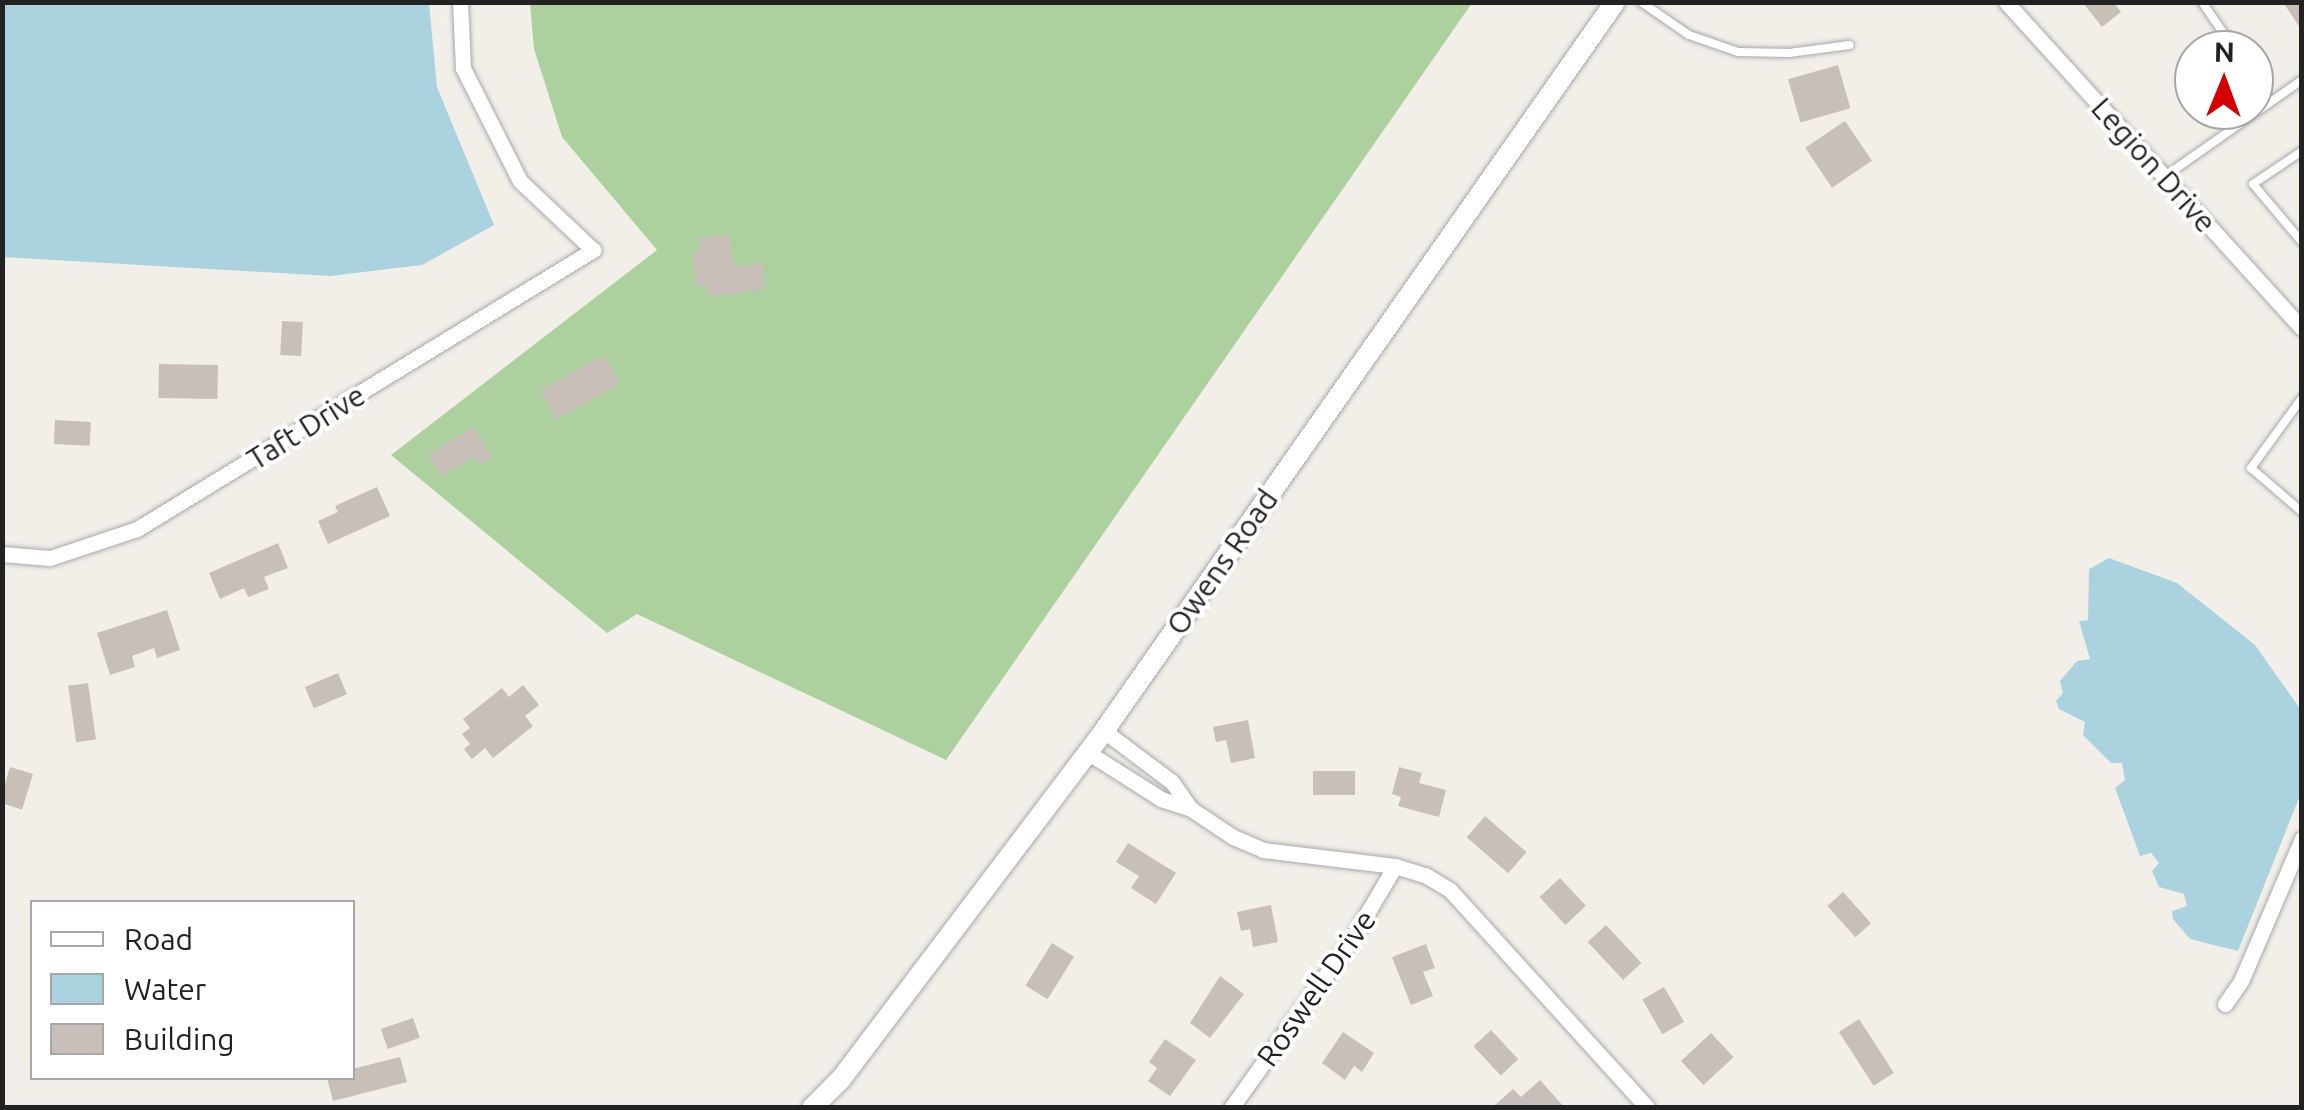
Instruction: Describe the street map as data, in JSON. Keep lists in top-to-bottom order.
{
  "streets": {
    "street": [
      "Legion Drive",
      "Taft Drive",
      "Owens Road",
      "Roswell Drive"
    ]
  },
  "legend": ["Road", "Water", "Building"],
  "north": "top"
}
